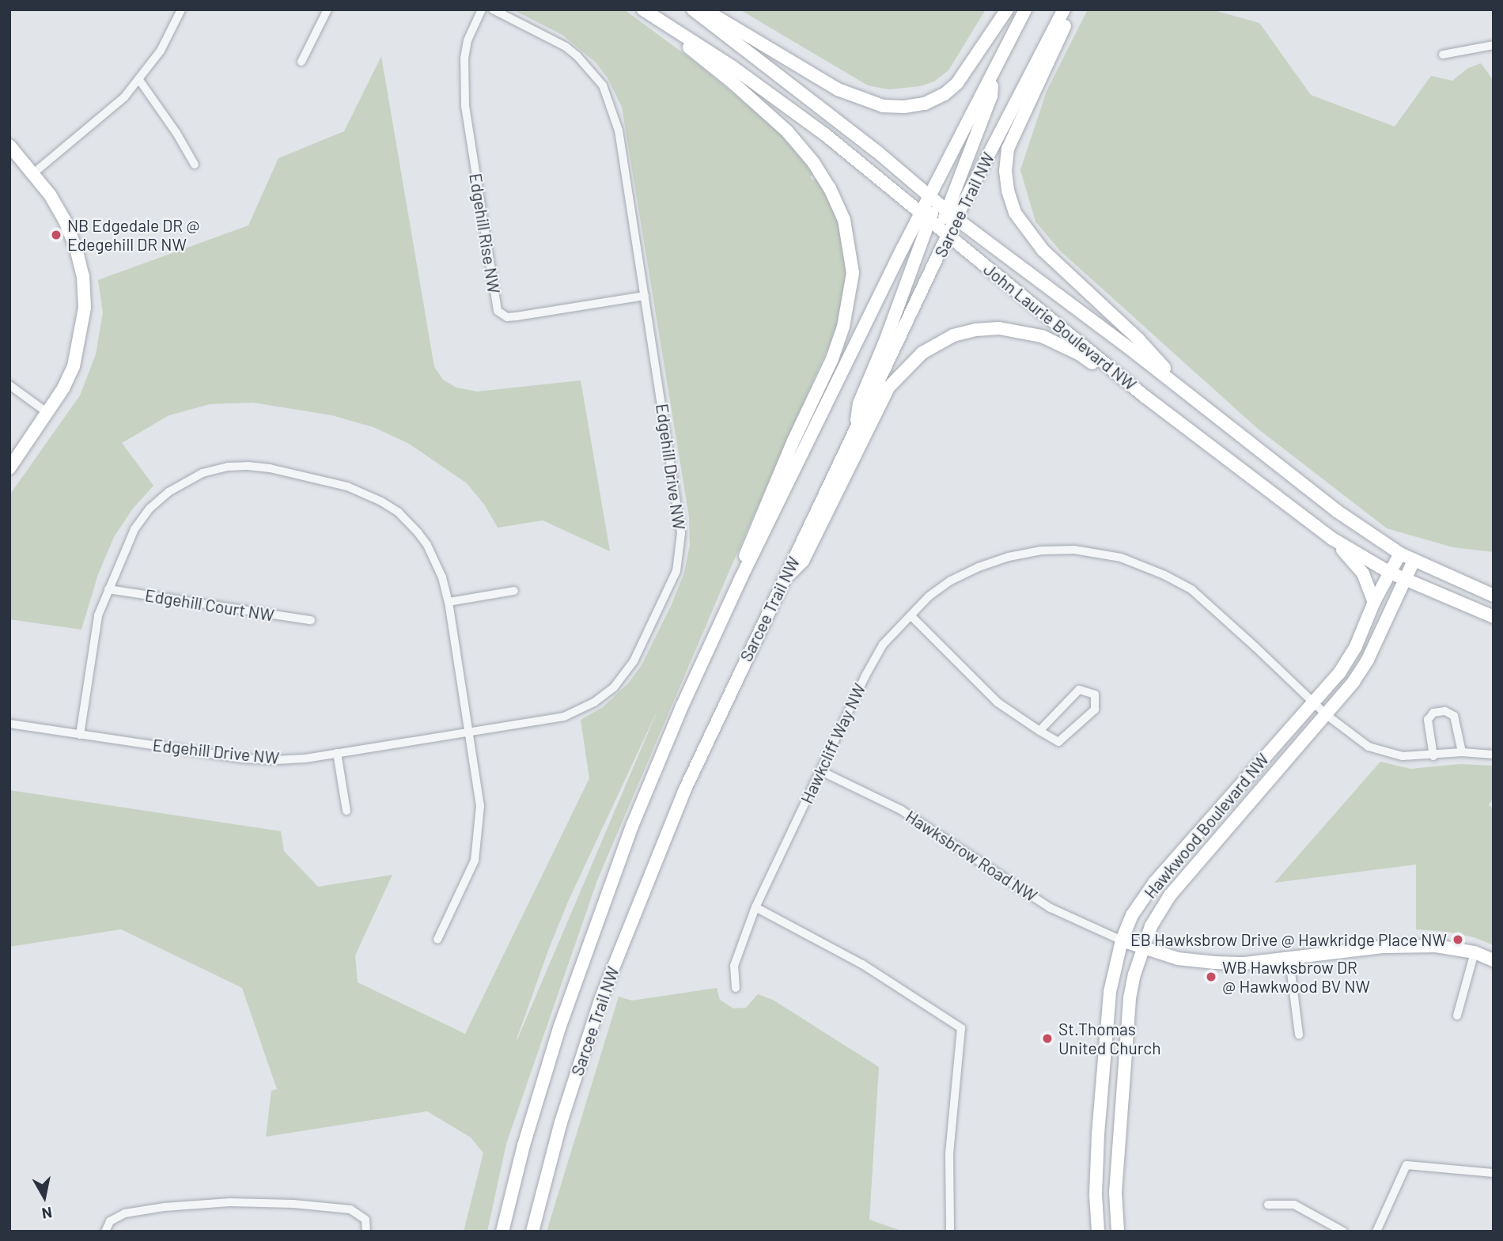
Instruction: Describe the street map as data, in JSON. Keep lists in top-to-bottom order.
{
  "streets": {
    "main road": ["Sarcee Trail NW", "John Laurie Boulevard NW", "Hawkwood Boulevard NW"],
    "street": [
      "Edgehill Rise NW",
      "Edgehill Drive NW",
      "Edgehill Court NW",
      "Hawkcliff Way NW",
      "Hawksbrow Road NW"
    ]
  },
  "crossings": [
    ["Sarcee Trail NW", "John Laurie Boulevard NW"],
    ["Edgehill Rise NW", "Edgehill Drive NW"],
    ["John Laurie Boulevard NW", "Hawkwood Boulevard NW"],
    ["Hawkcliff Way NW", "Hawkwood Boulevard NW"],
    ["Hawkcliff Way NW", "Hawksbrow Road NW"],
    ["Hawkwood Boulevard NW", "Hawksbrow Road NW"]
  ],
  "places": [
    "NB Edgedale DR @ Edegehill DR NW",
    "EB Hawksbrow Drive @ Hawkridge Place NW",
    "WB Hawksbrow DR @ Hawkwood BV NW",
    "St.Thomas United Church"
  ],
  "north": "bottom"
}
